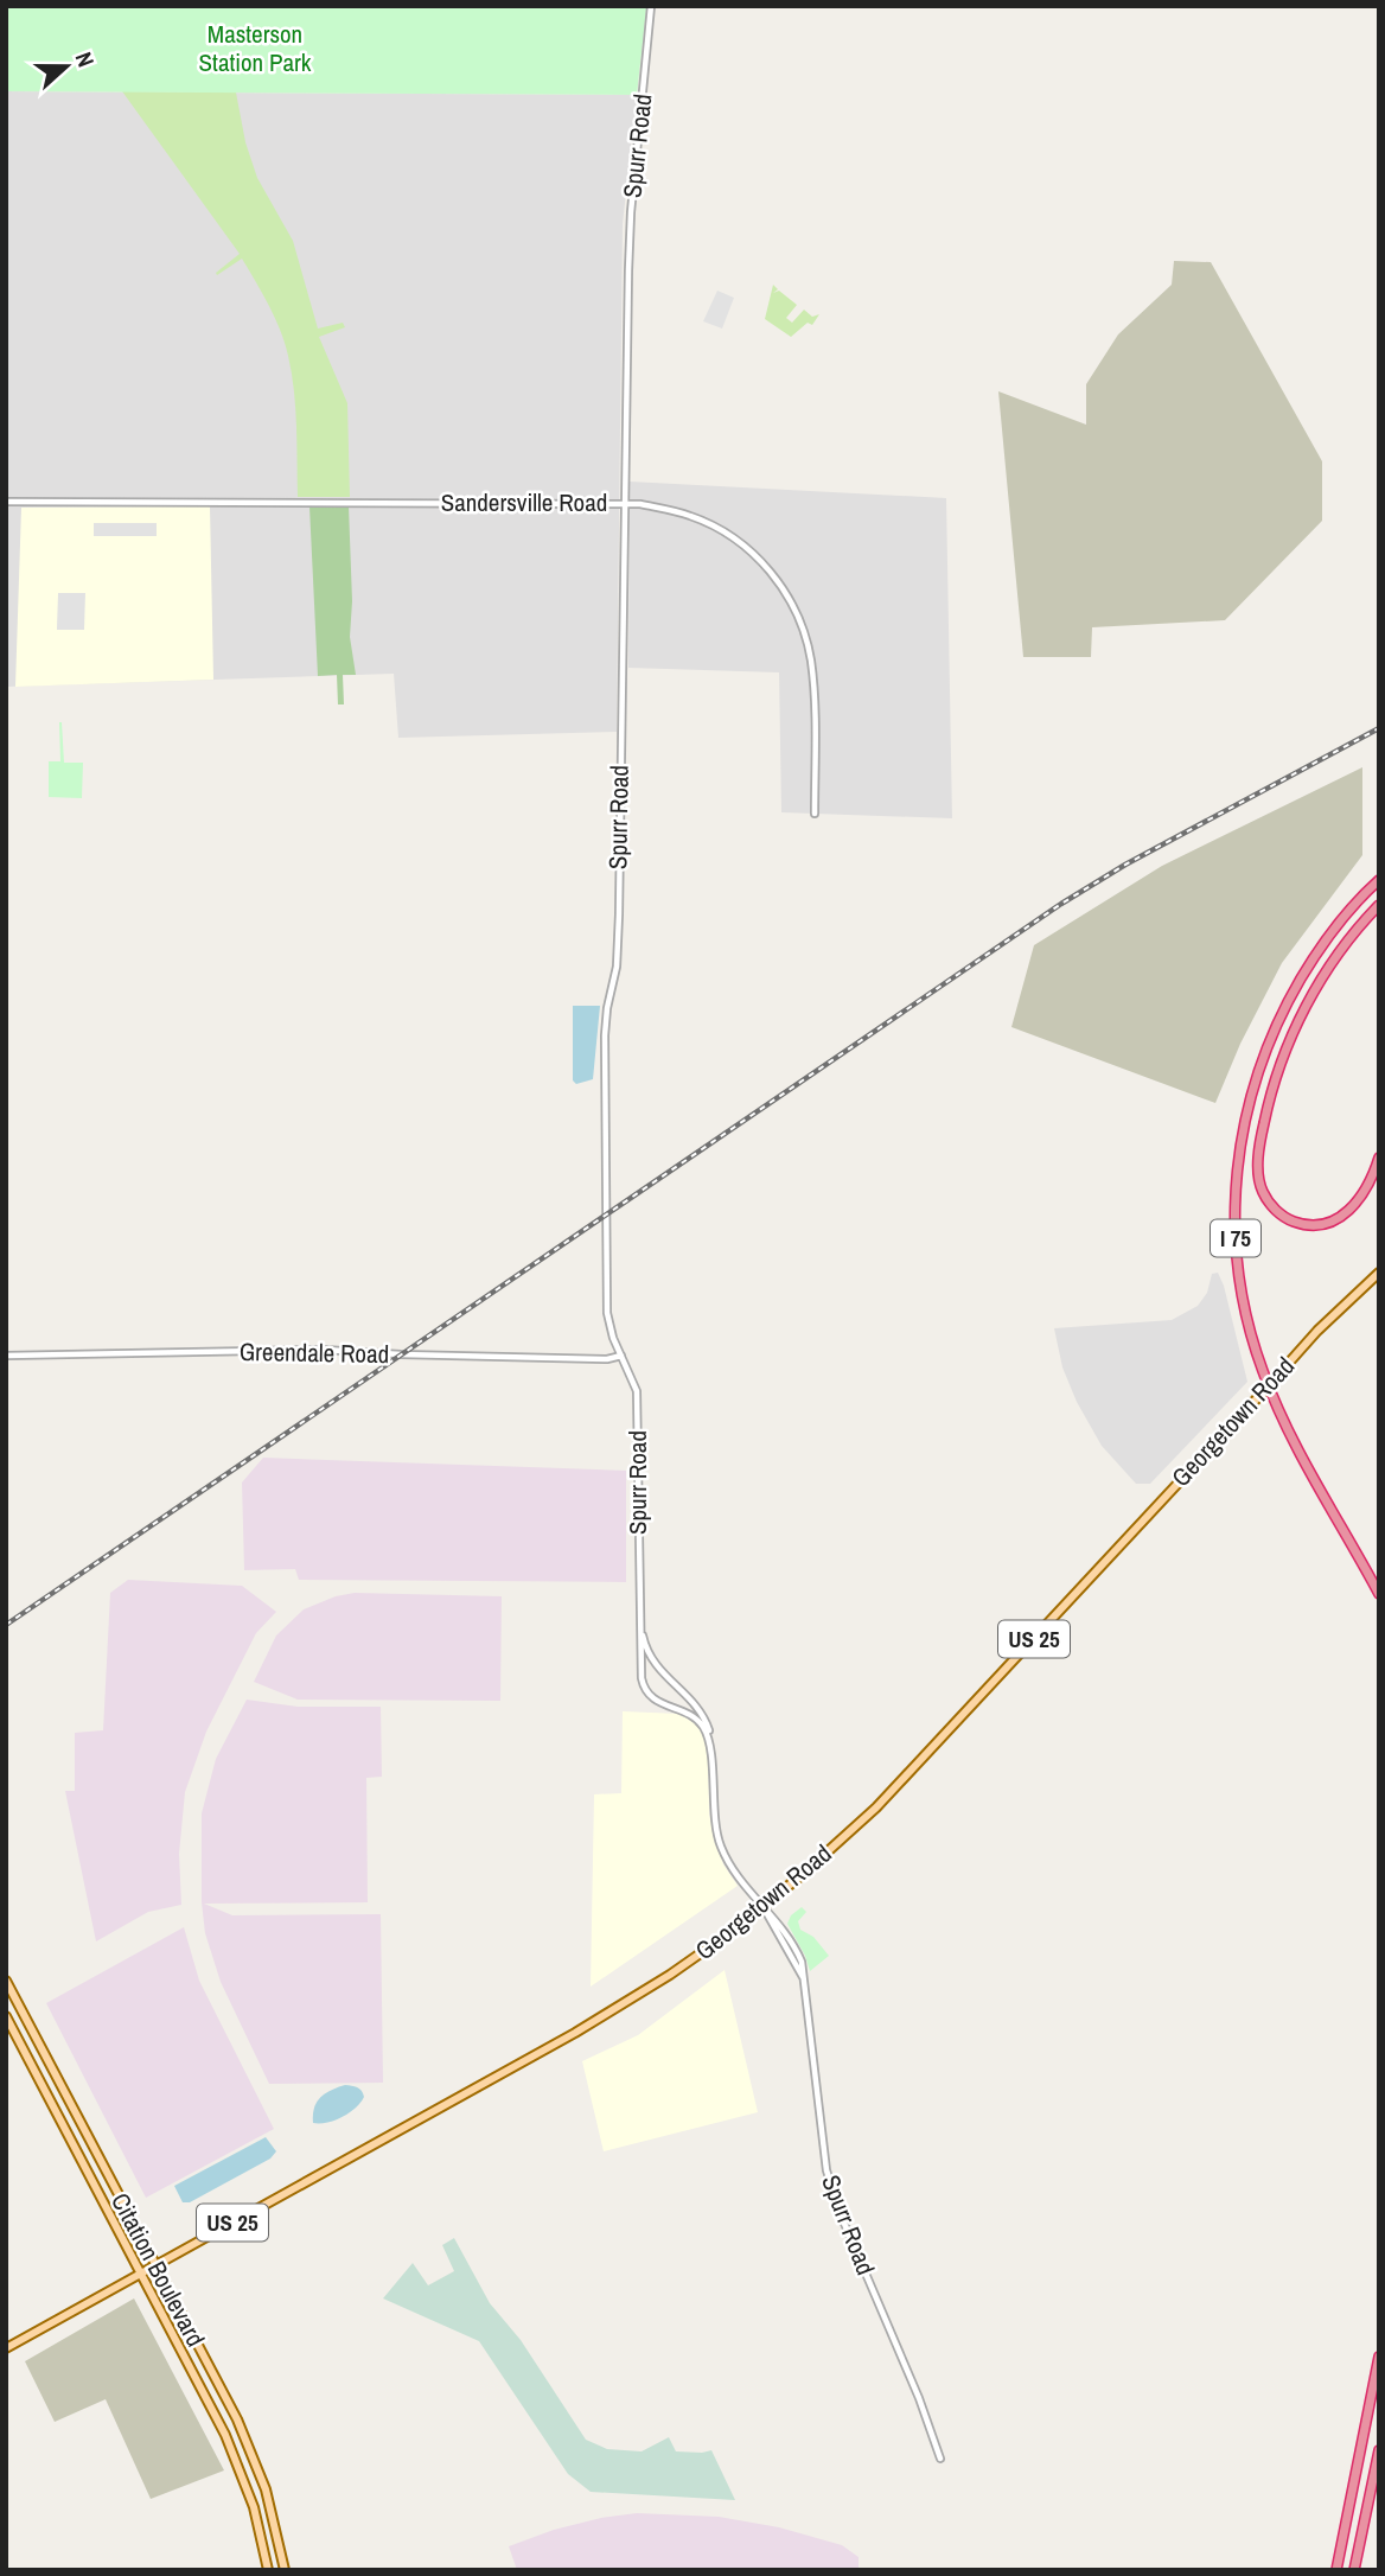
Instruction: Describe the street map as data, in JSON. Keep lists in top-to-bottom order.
{
  "streets": {
    "highway": ["I 75"],
    "main road": ["Georgetown Road", "US 25", "Citation Boulevard"],
    "street": ["Spurr Road", "Sandersville Road", "Greendale Road"]
  },
  "crossings": [
    ["Spurr Road", "Sandersville Road"],
    ["Spurr Road", "Greendale Road"],
    ["Spurr Road", "Georgetown Road"],
    ["Georgetown Road", "Citation Boulevard"]
  ],
  "parks": ["Masterson Station Park"],
  "north": "right"
}
